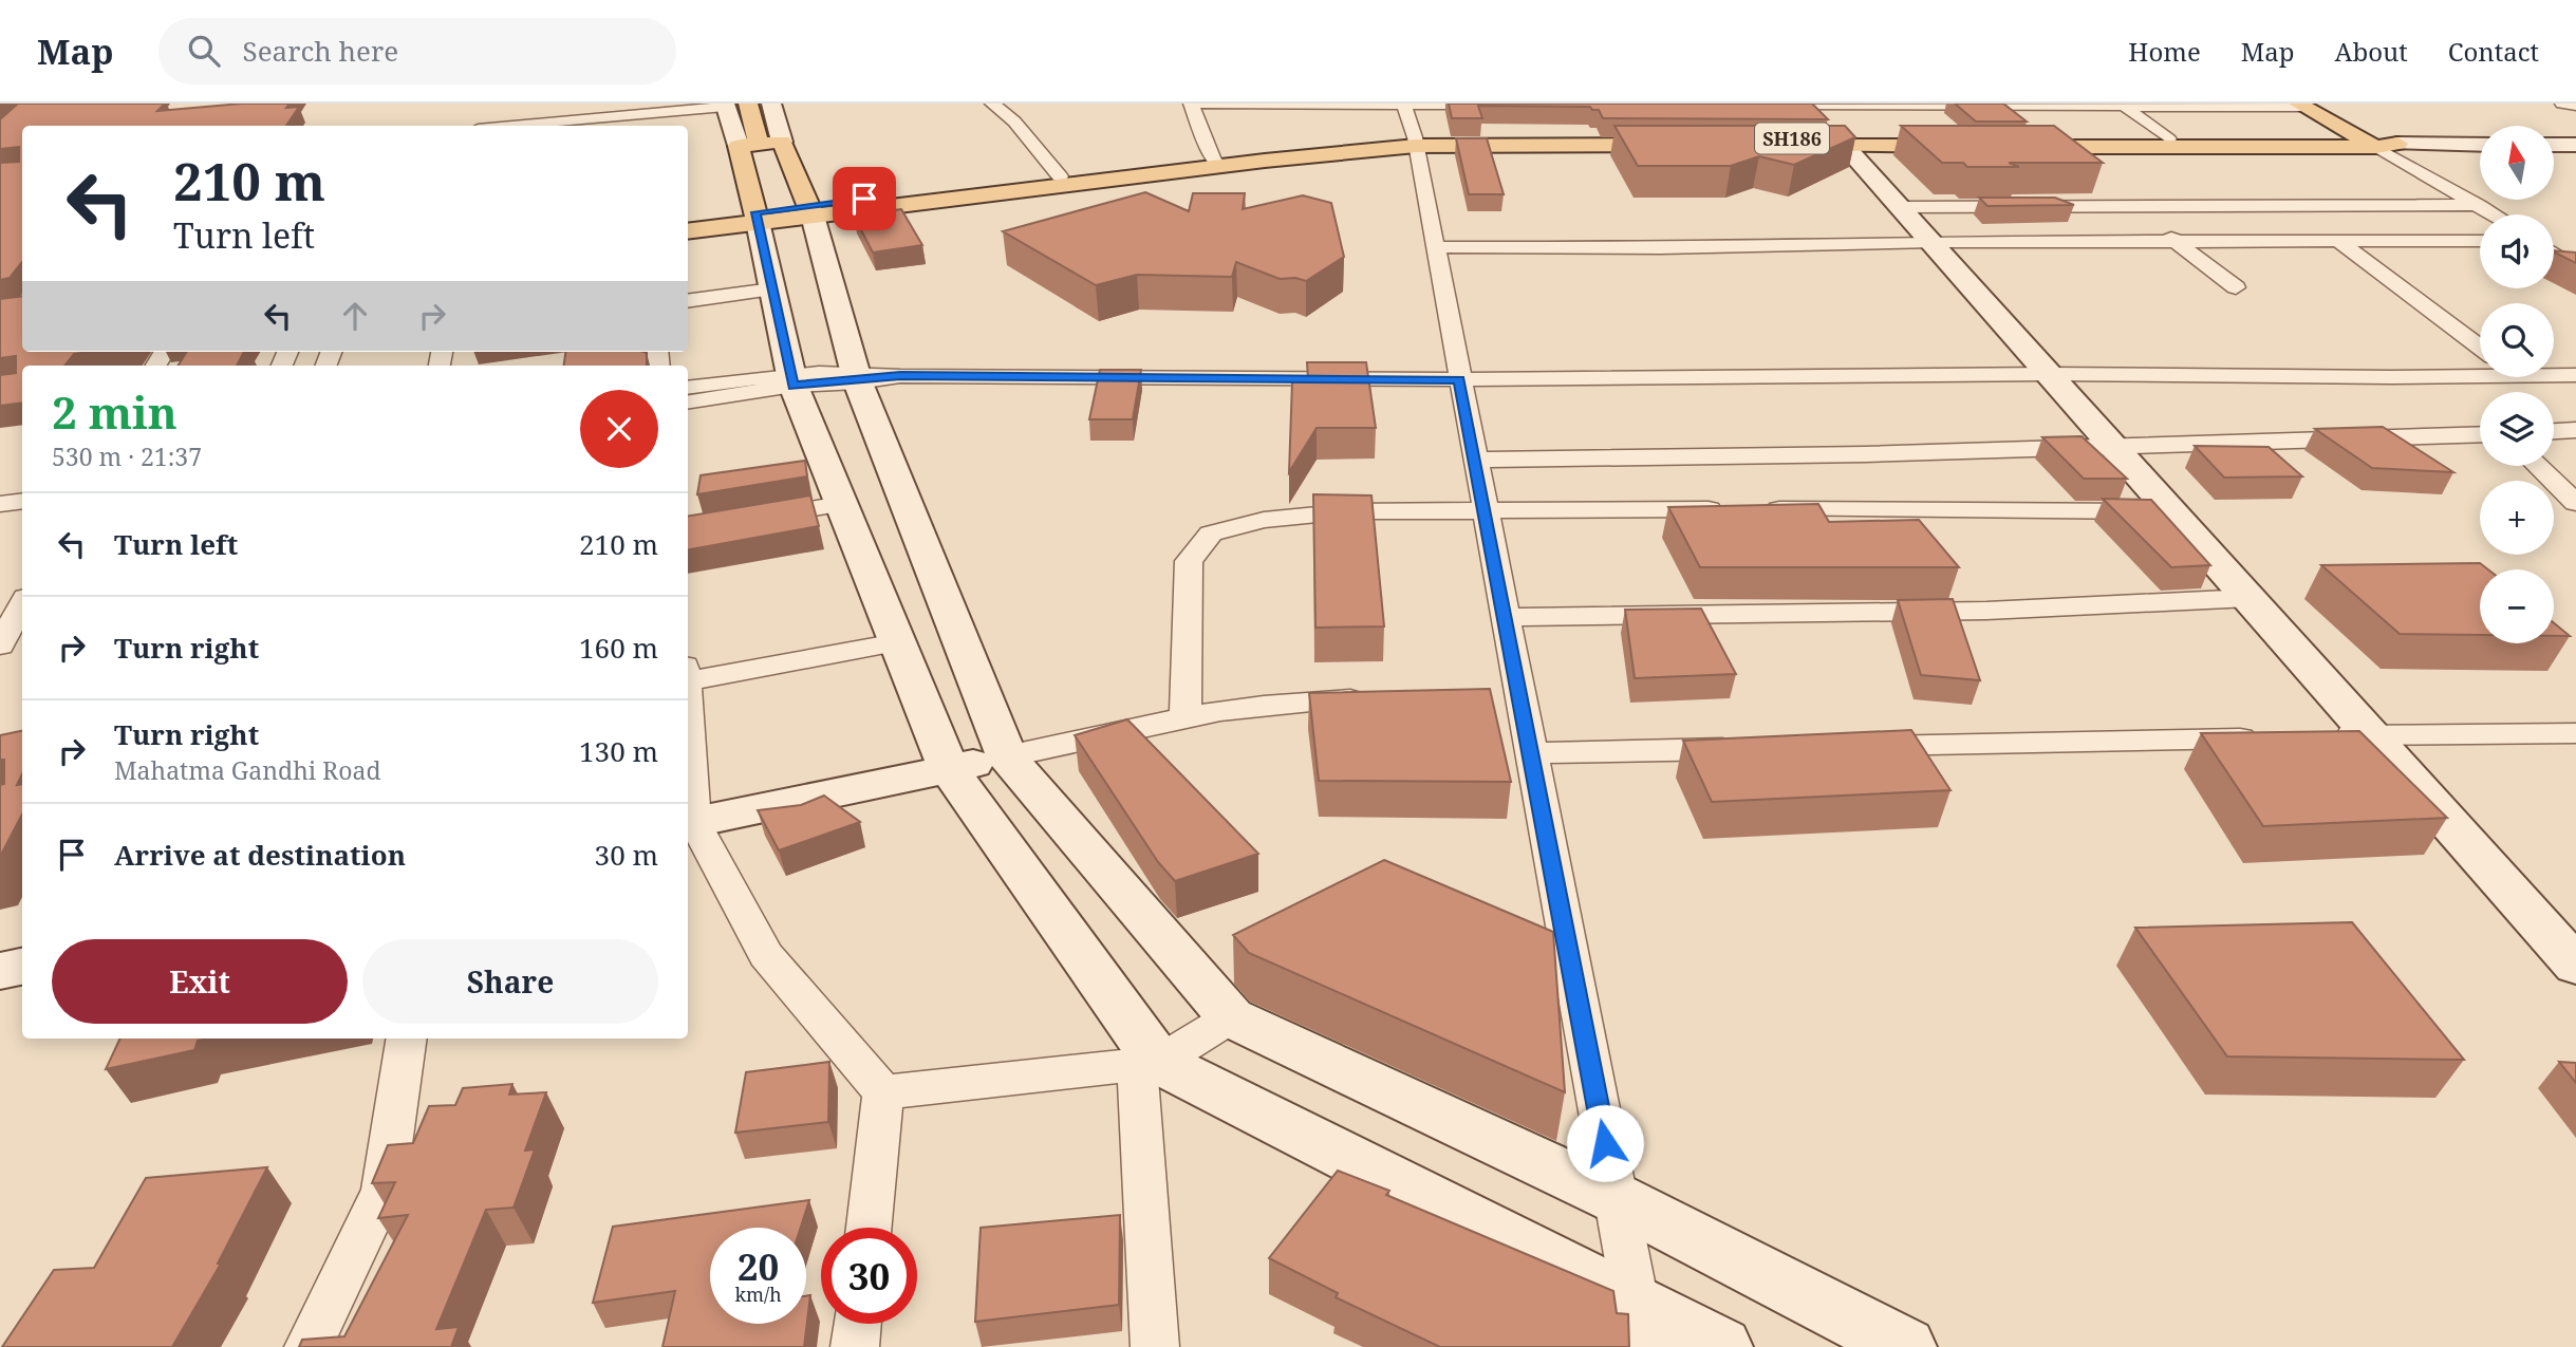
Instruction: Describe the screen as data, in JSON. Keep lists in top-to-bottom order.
{
  "north": "top",
  "page": {
    "header": "Map",
    "search": "Search here",
    "nav": [
      "Home",
      "Map",
      "About",
      "Contact"
    ],
    "map_buttons": ["+", "−"],
    "turn": ["210 m", "Turn left"],
    "heading": ["2 min", "530 m · 21:37"],
    "list": [
      {
        "name": "Turn left",
        "value": "210 m"
      },
      {
        "name": "Turn right",
        "value": "160 m"
      },
      {
        "name": "Turn right",
        "note": "Mahatma Gandhi Road",
        "value": "130 m"
      },
      {
        "name": "Arrive at destination",
        "value": "30 m"
      }
    ],
    "buttons": ["Exit", "Share"],
    "speed": "20 km/h",
    "limit": "30"
  }
}
